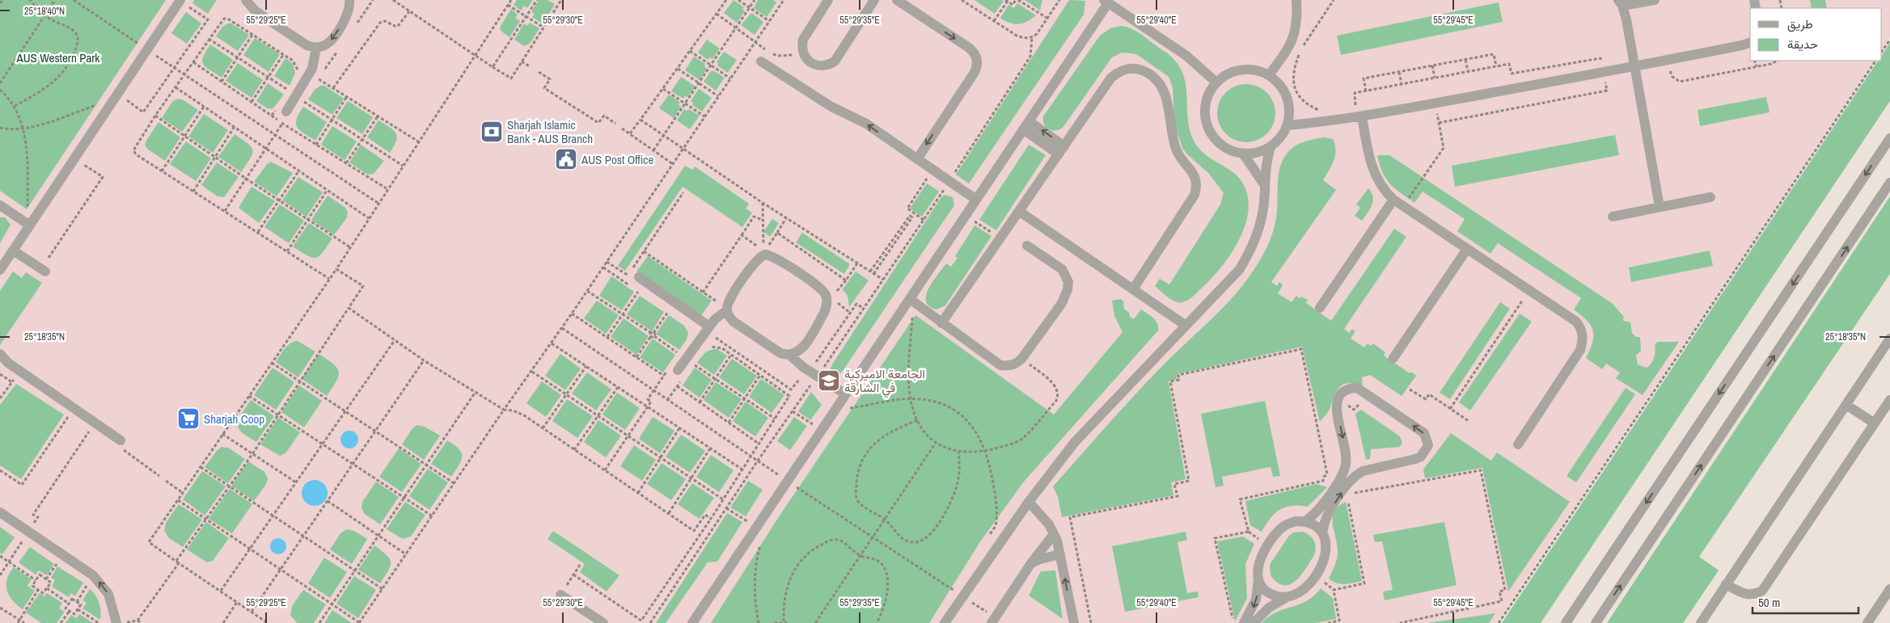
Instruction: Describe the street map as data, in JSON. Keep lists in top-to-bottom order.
{
  "parks": ["AUS Western Park"],
  "places": {
    "bank": ["Sharjah Islamic Bank - AUS Branch"],
    "public building": ["AUS Post Office"],
    "school or university": ["الجامعة الاميركية في الشارقة"],
    "supermarket": ["Sharjah Coop"]
  },
  "legend": ["طريق", "حديقة"],
  "scale_bar": "50 m",
  "coordinates": [
    "25°18'40\"N",
    "55°29'25\"E",
    "55°29'30\"E",
    "55°29'35\"E",
    "55°29'40\"E",
    "55°29'45\"E",
    "25°18'35\"N"
  ]
}
